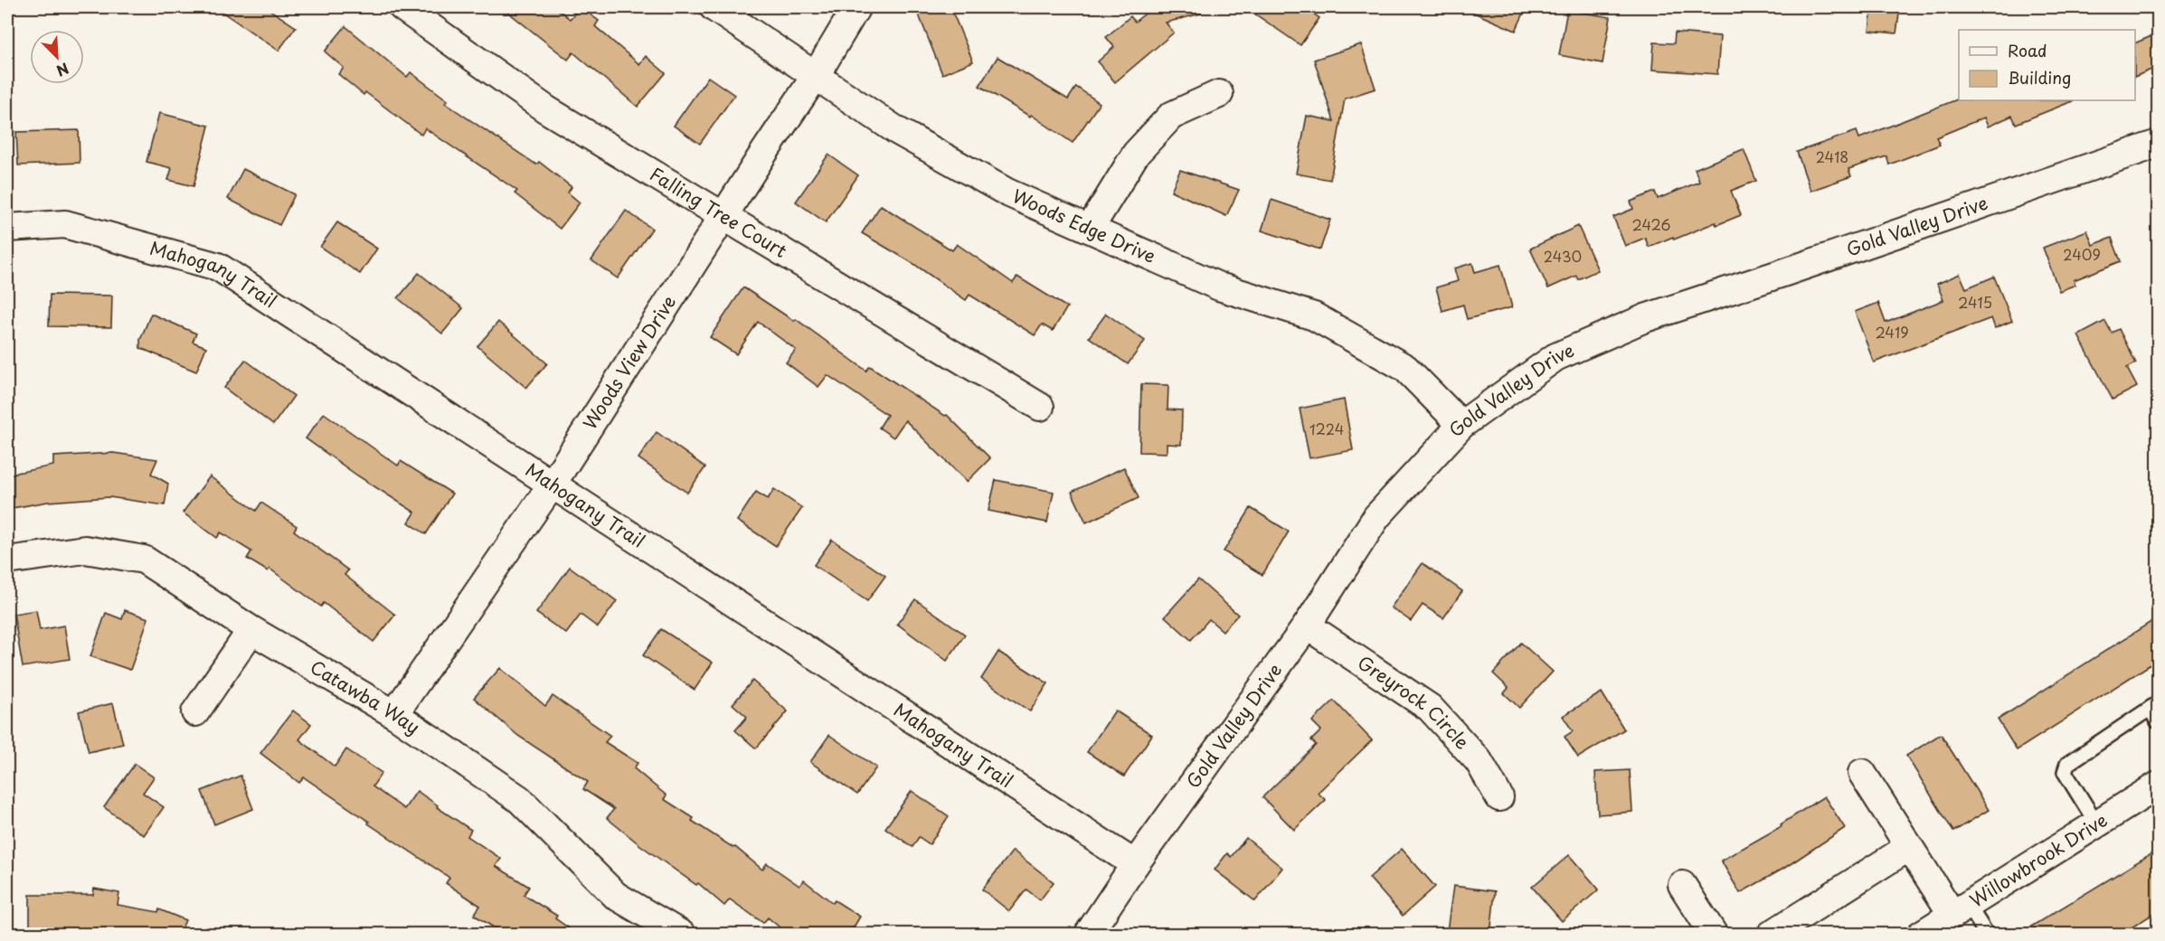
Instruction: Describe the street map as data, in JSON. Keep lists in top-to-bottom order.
{
  "streets": {
    "street": [
      "Falling Tree Court",
      "Woods Edge Drive",
      "Gold Valley Drive",
      "Mahogany Trail",
      "Woods View Drive",
      "Catawba Way",
      "Greyrock Circle",
      "Willowbrook Drive"
    ]
  },
  "crossings": [
    ["Falling Tree Court", "Woods View Drive"],
    ["Woods Edge Drive", "Gold Valley Drive"],
    ["Woods Edge Drive", "Woods View Drive"],
    ["Gold Valley Drive", "Mahogany Trail"],
    ["Gold Valley Drive", "Greyrock Circle"],
    ["Mahogany Trail", "Woods View Drive"],
    ["Woods View Drive", "Catawba Way"]
  ],
  "house_numbers": [
    "2418",
    "2426",
    "2409",
    "2430",
    "2415",
    "2419",
    "1224"
  ],
  "legend": ["Road", "Building"],
  "north": "bottom right"
}
